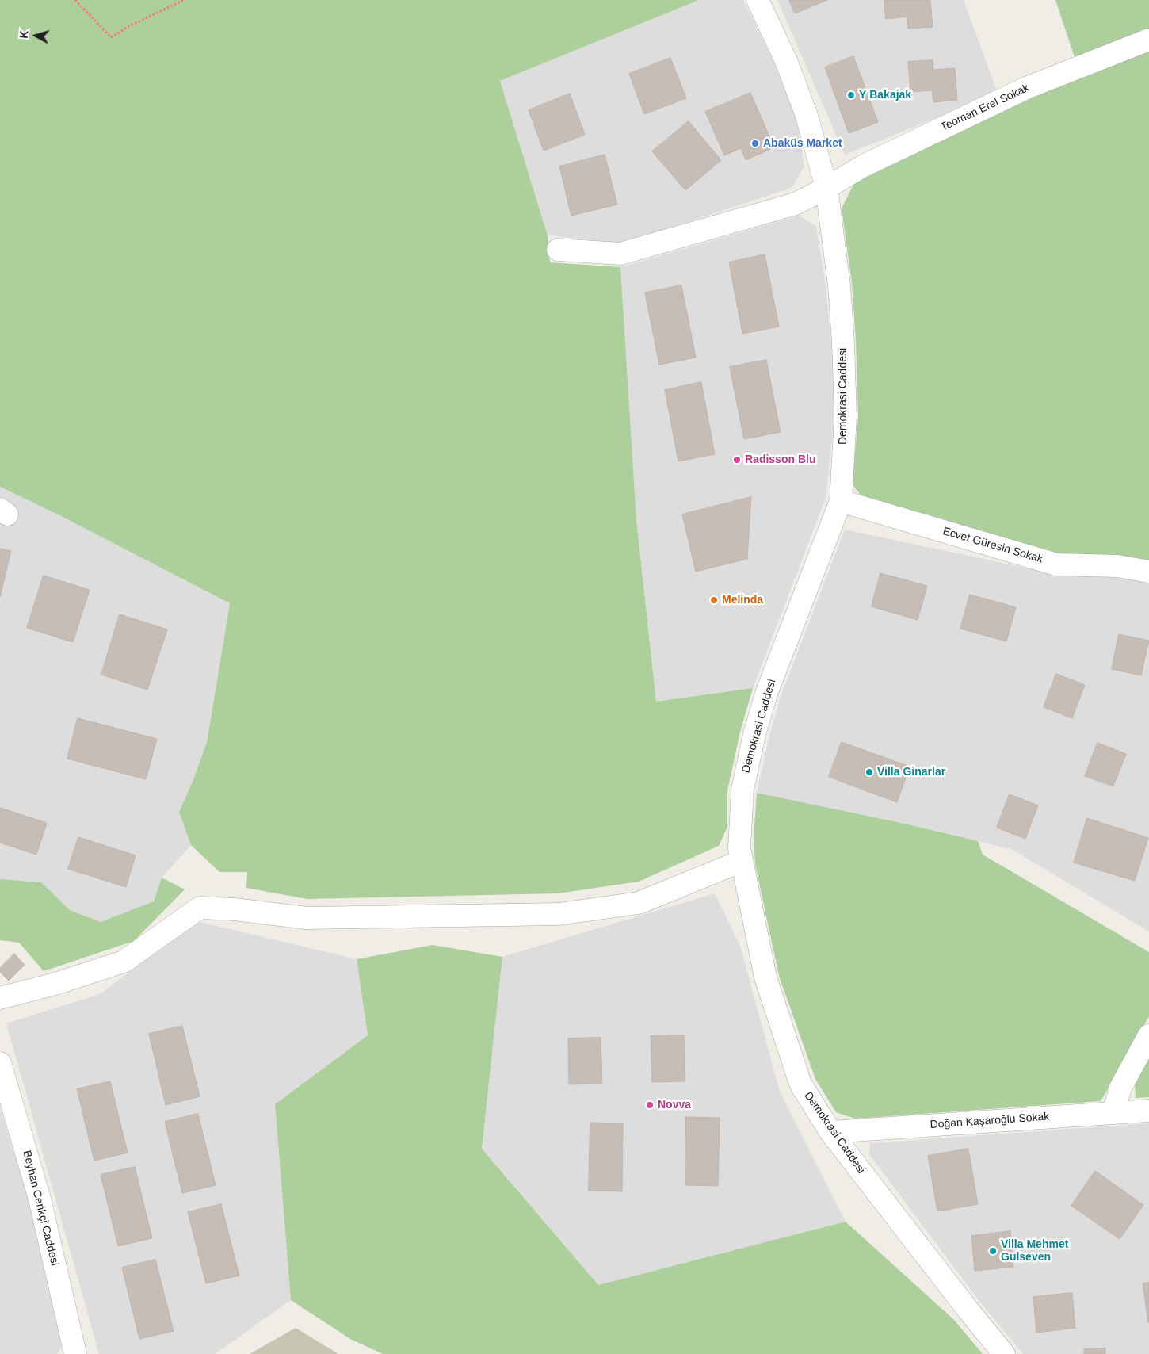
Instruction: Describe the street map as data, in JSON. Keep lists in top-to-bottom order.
{
  "streets": {
    "street": [
      "Teoman Erel Sokak",
      "Demokrasi Caddesi",
      "Ecvet Güresin Sokak",
      "Doğan Kaşaroğlu Sokak",
      "Beyhan Cenkçi Caddesi"
    ]
  },
  "crossings": [
    ["Teoman Erel Sokak", "Demokrasi Caddesi"],
    ["Demokrasi Caddesi", "Ecvet Güresin Sokak"],
    ["Demokrasi Caddesi", "Doğan Kaşaroğlu Sokak"]
  ],
  "places": [
    "Y Bakajak",
    "Abaküs Market",
    "Radisson Blu",
    "Melinda",
    "Villa Ginarlar",
    "Novva",
    "Villa Mehmet Gulseven"
  ],
  "north": "left"
}
